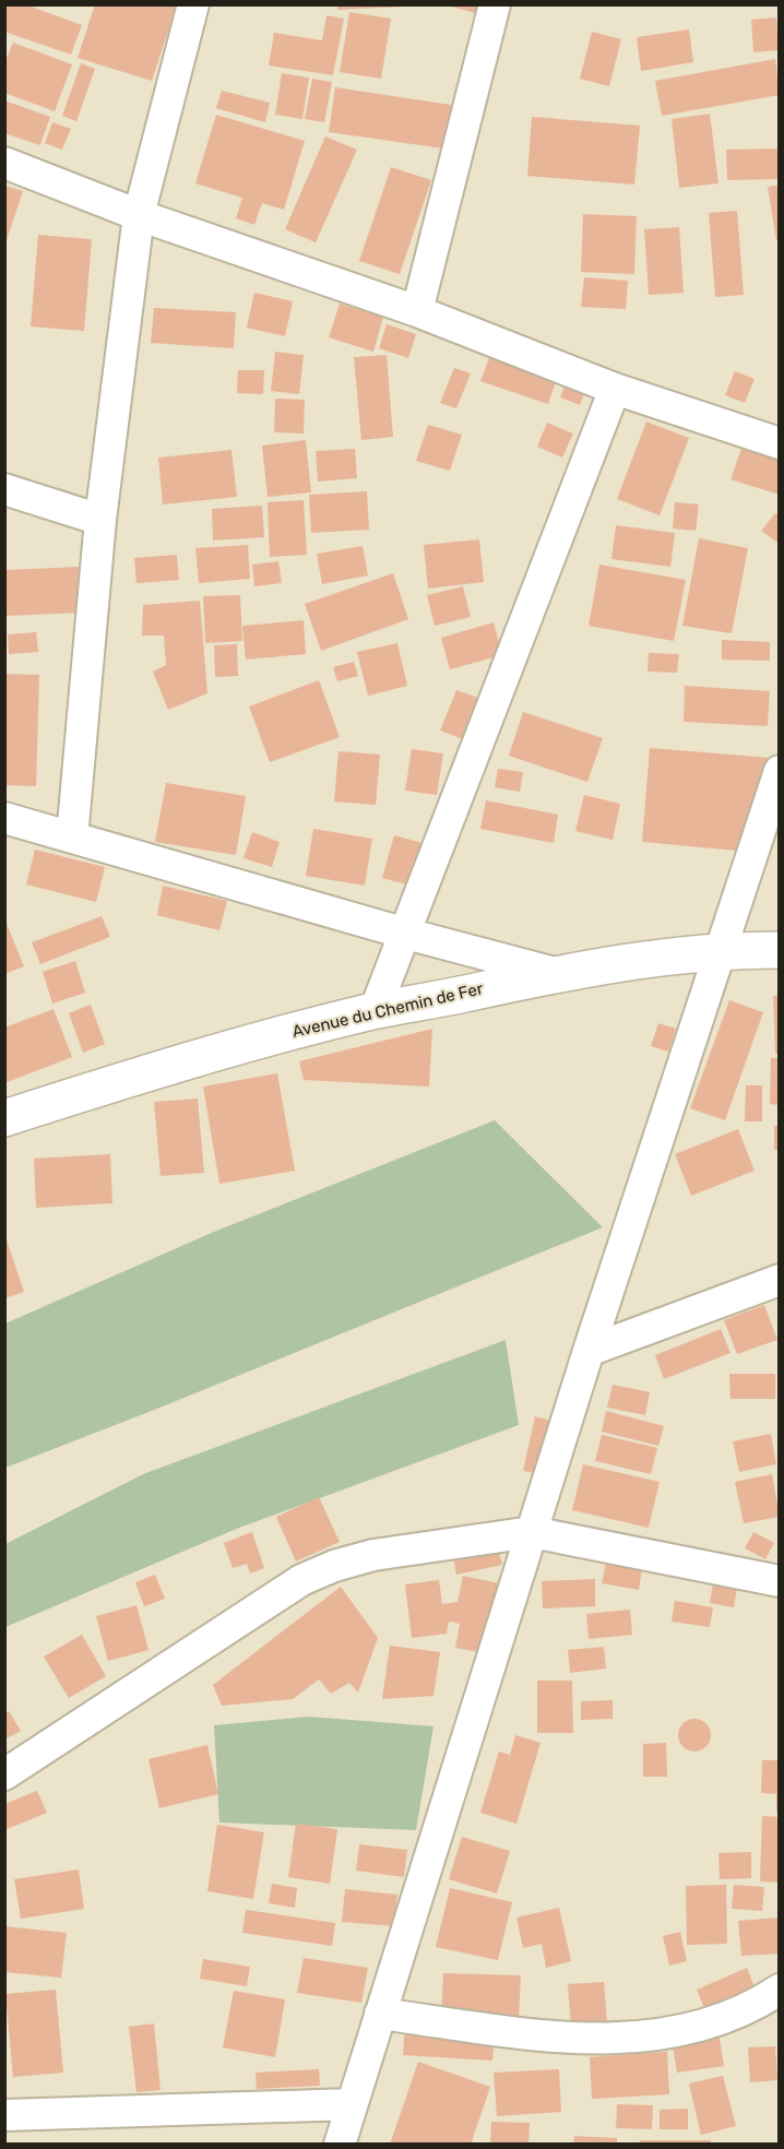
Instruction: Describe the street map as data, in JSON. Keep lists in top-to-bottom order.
{
  "streets": {
    "street": ["Avenue du Chemin de Fer"]
  }
}
